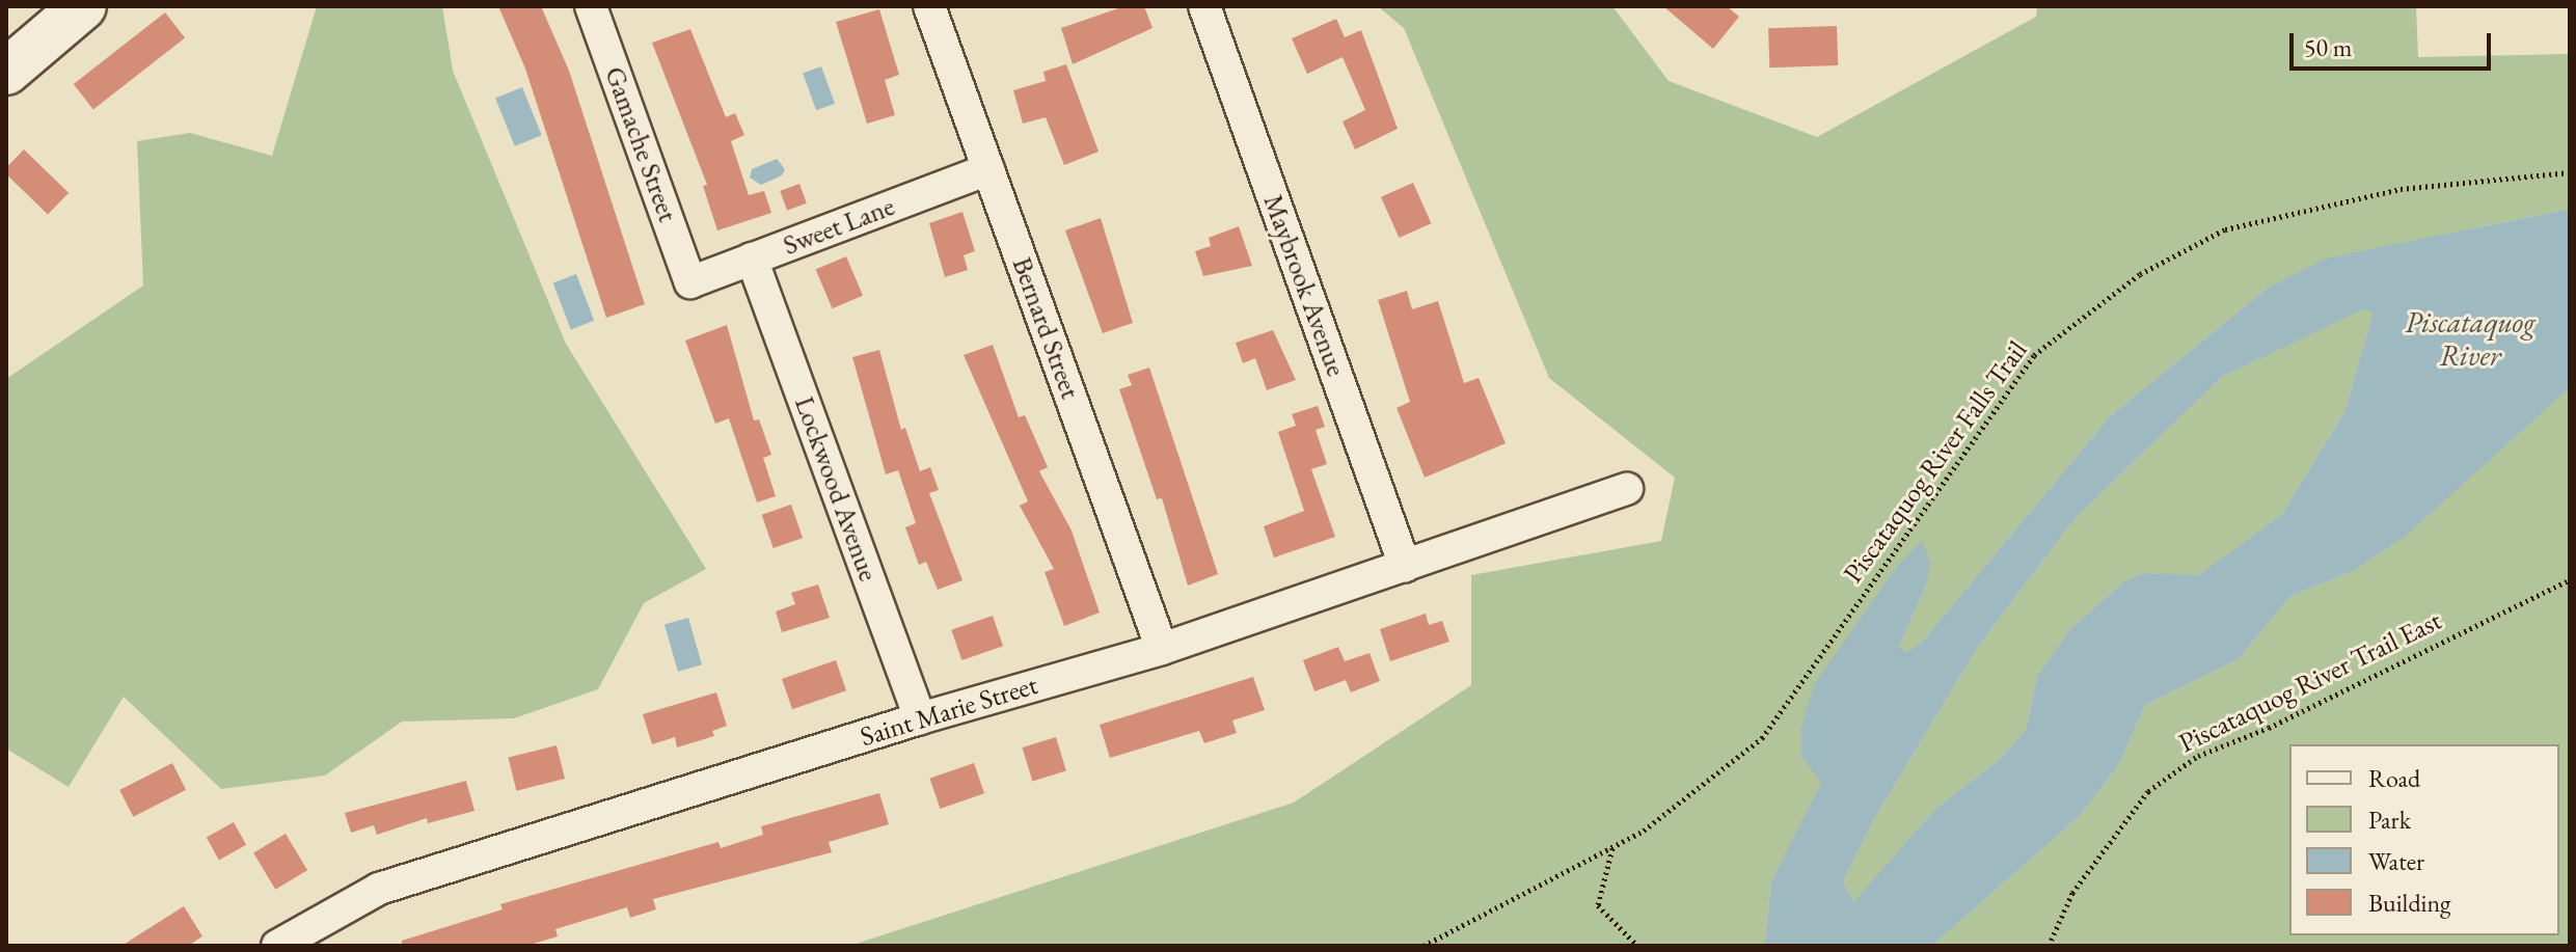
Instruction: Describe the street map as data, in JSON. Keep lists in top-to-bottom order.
{
  "streets": {
    "street": [
      "Gamache Street",
      "Sweet Lane",
      "Maybrook Avenue",
      "Bernard Street",
      "Lockwood Avenue",
      "Saint Marie Street"
    ],
    "path": ["Piscataquog River Falls Trail", "Piscataquog River Trail East"]
  },
  "crossings": [
    ["Gamache Street", "Sweet Lane"],
    ["Sweet Lane", "Bernard Street"],
    ["Sweet Lane", "Lockwood Avenue"],
    ["Maybrook Avenue", "Saint Marie Street"],
    ["Bernard Street", "Saint Marie Street"],
    ["Lockwood Avenue", "Saint Marie Street"]
  ],
  "water": ["Piscataquog River"],
  "legend": [
    "Road",
    "Park",
    "Water",
    "Building"
  ],
  "scale_bar": "50 m"
}
